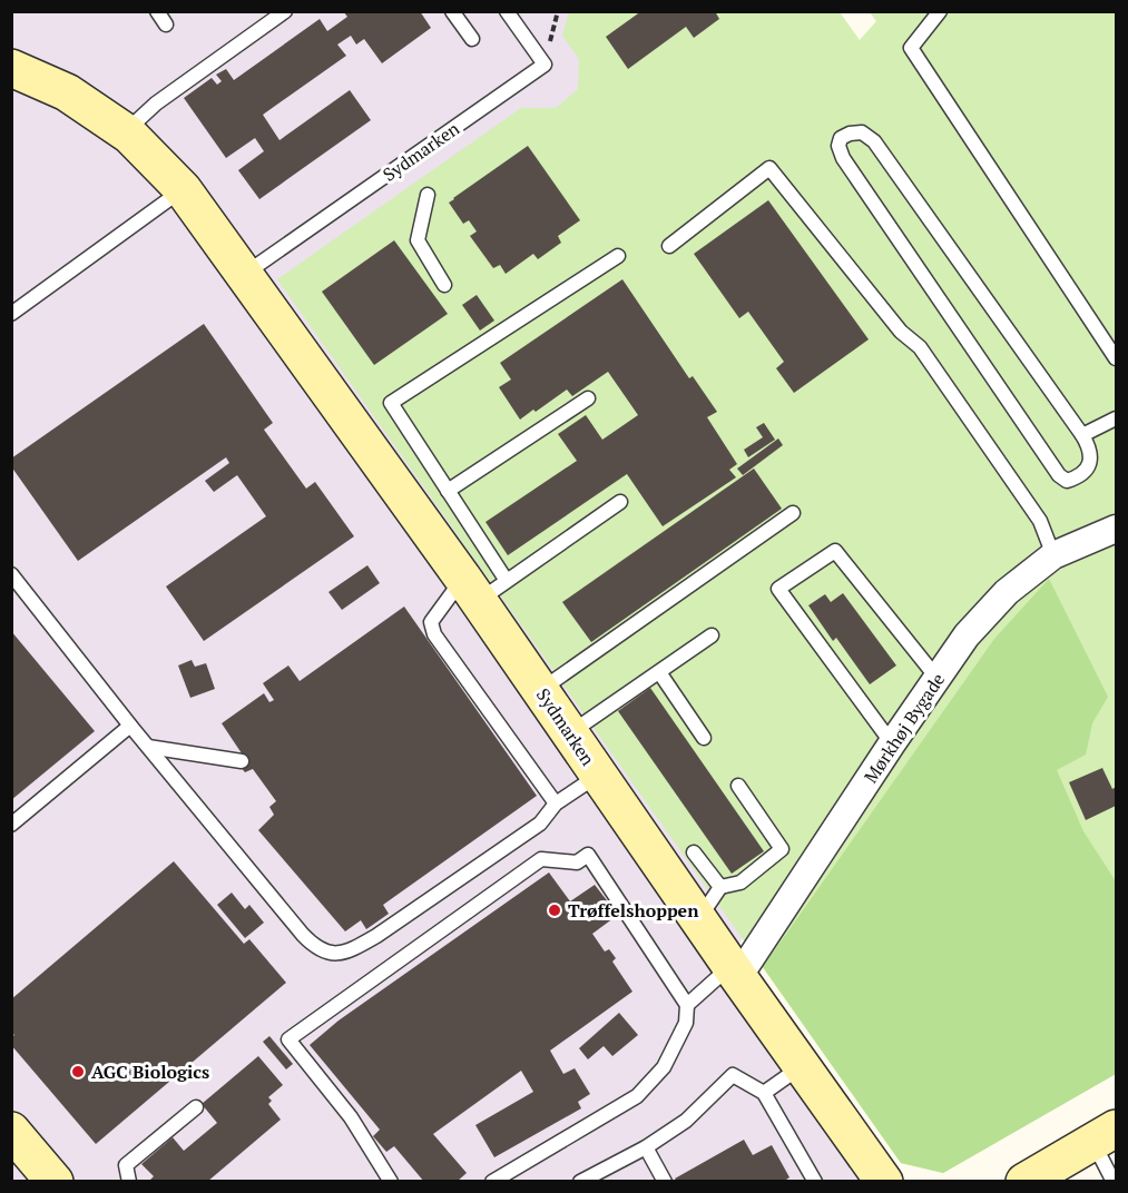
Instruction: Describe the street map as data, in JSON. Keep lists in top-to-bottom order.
{
  "streets": {
    "street": ["Sydmarken", "Mørkhøj Bygade"]
  },
  "crossings": [
    ["Sydmarken", "Mørkhøj Bygade"]
  ],
  "places": ["Trøffelshoppen", "AGC Biologics"]
}
